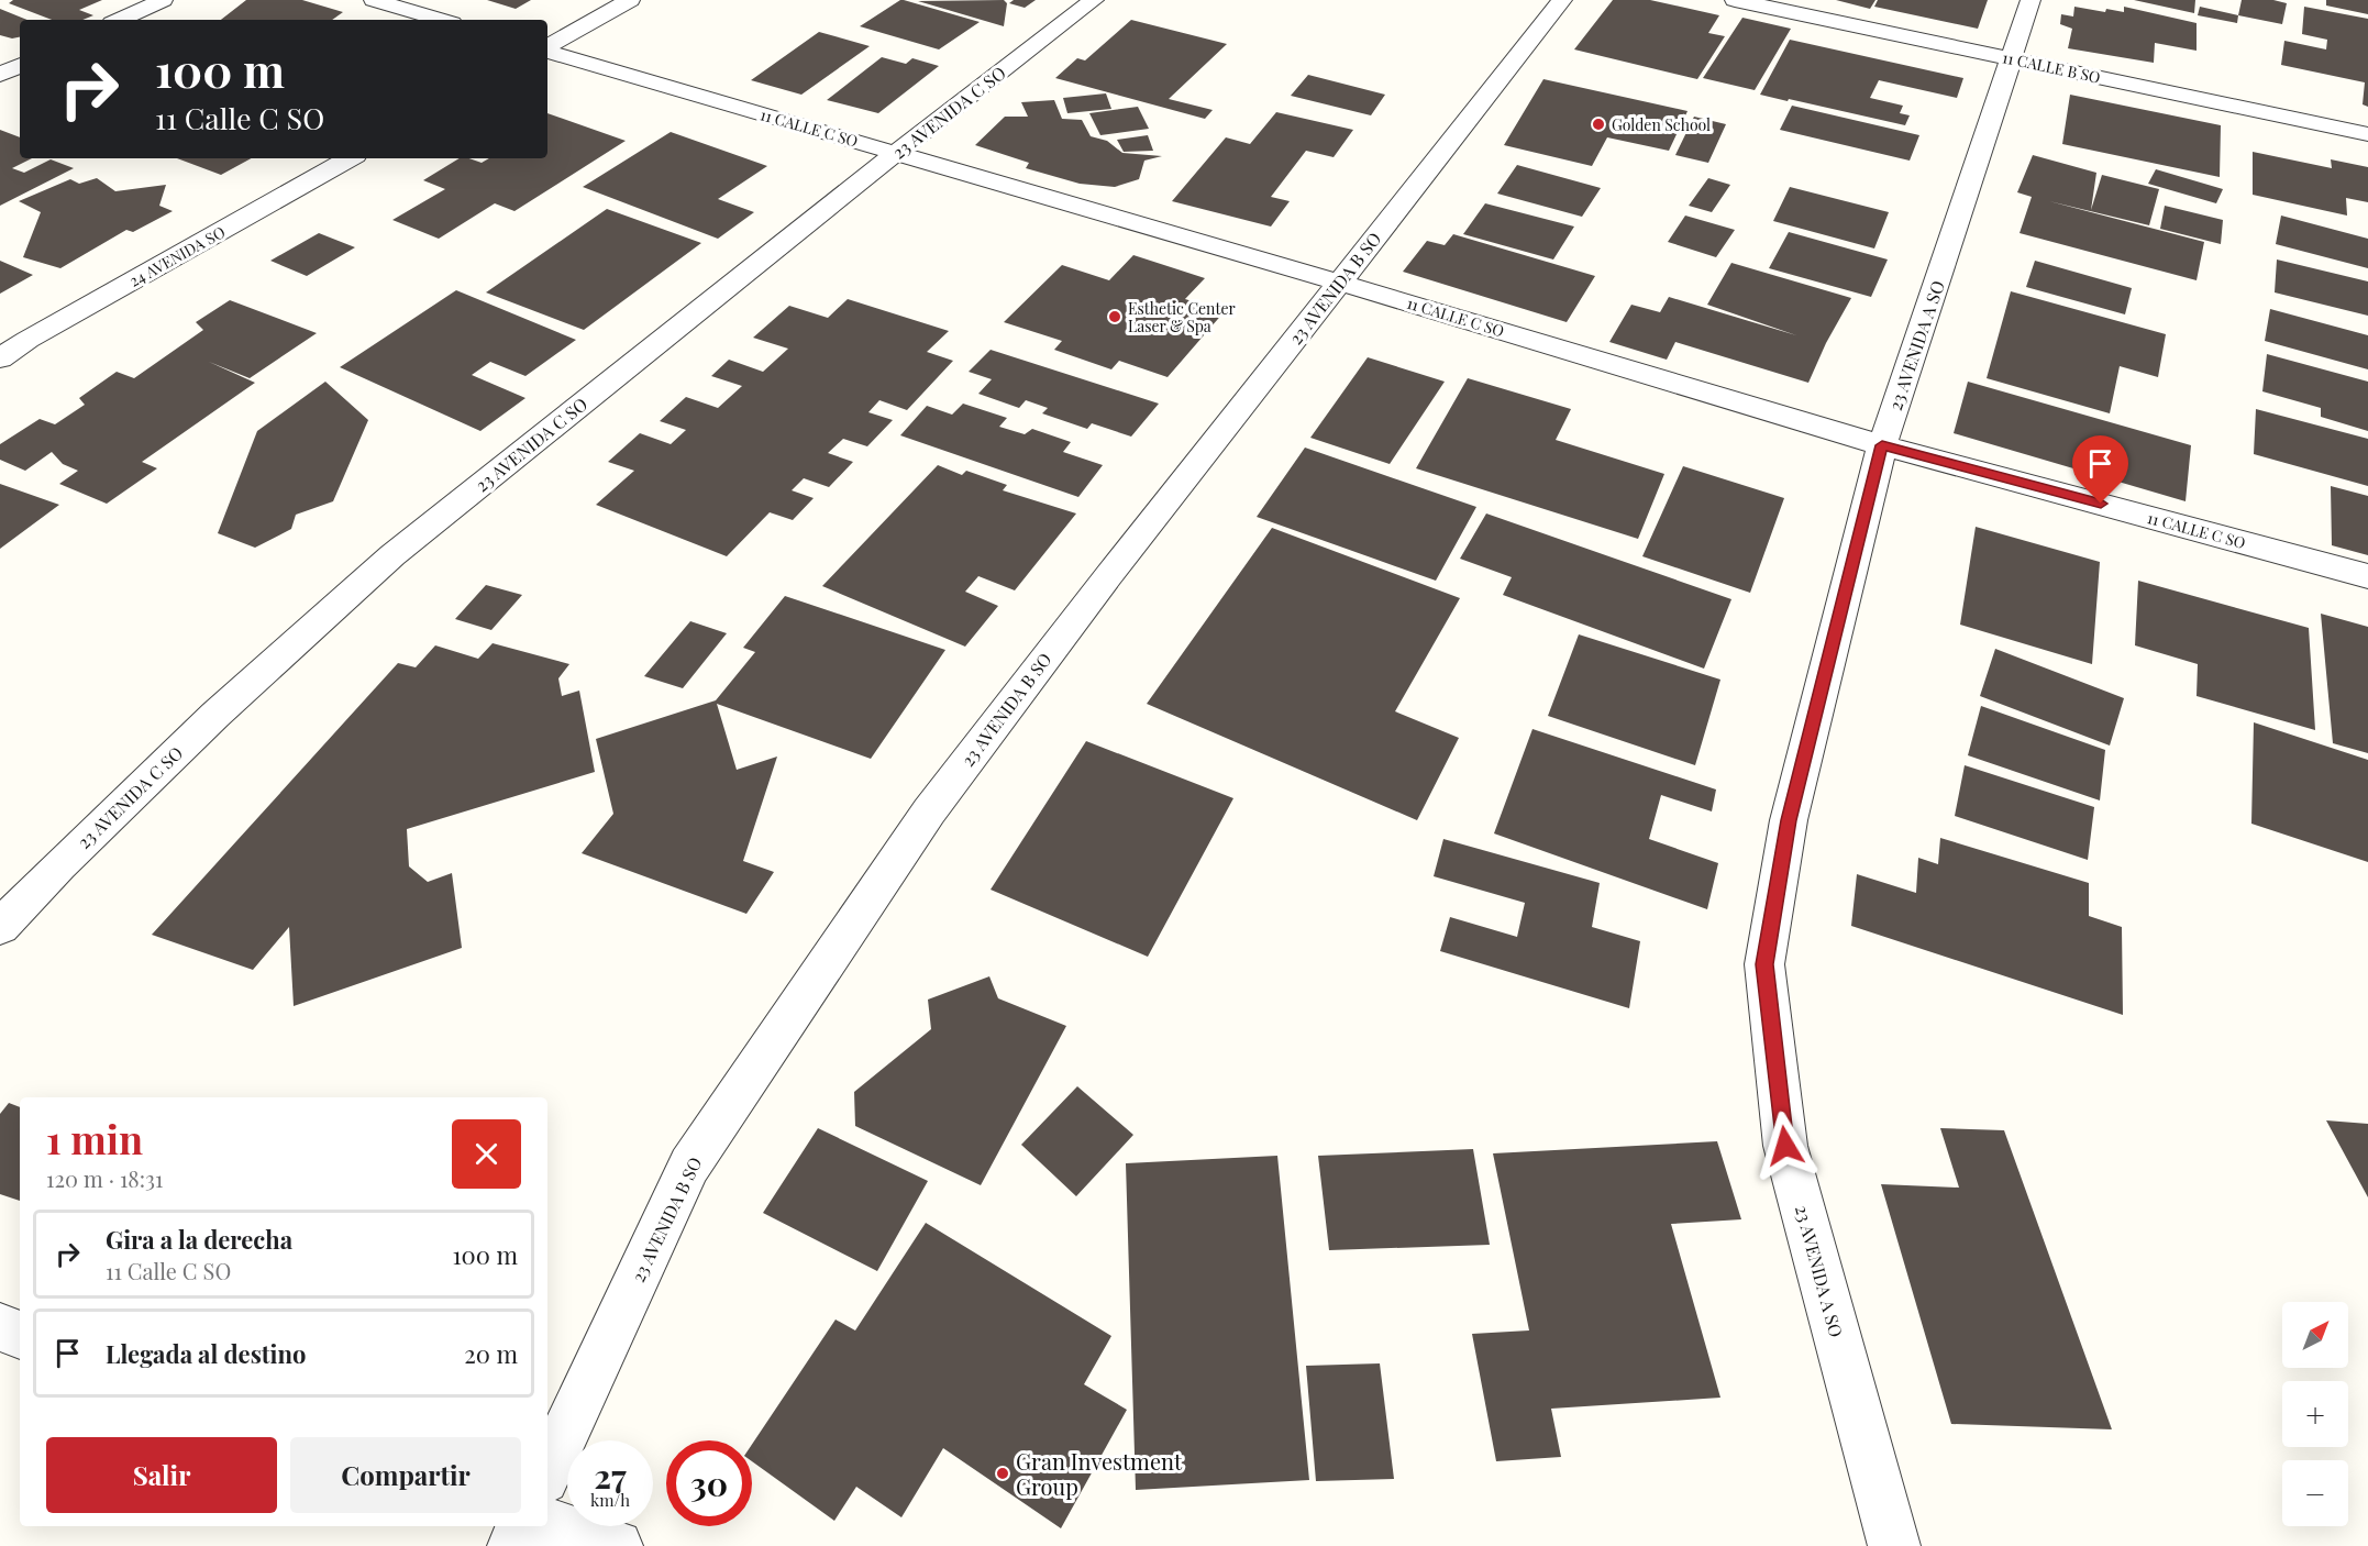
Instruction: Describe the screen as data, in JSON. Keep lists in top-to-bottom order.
{
  "streets": {
    "street": [
      "11 CALLE B SO",
      "23 AVENIDA C SO",
      "11 CALLE C SO",
      "24 AVENIDA SO",
      "23 AVENIDA B SO",
      "23 AVENIDA A SO"
    ]
  },
  "crossings": [
    ["11 CALLE B SO", "23 AVENIDA A SO"],
    ["23 AVENIDA C SO", "11 CALLE C SO"],
    ["11 CALLE C SO", "23 AVENIDA B SO"],
    ["11 CALLE C SO", "23 AVENIDA A SO"]
  ],
  "places": ["Golden School", "Esthetic Center Laser & Spa", "Gran Investment Group"],
  "north": "top right",
  "page": {
    "turn": ["100 m", "11 Calle C SO"],
    "heading": ["1 min", "120 m · 18:31"],
    "list": [
      {
        "name": "Gira a la derecha",
        "note": "11 Calle C SO",
        "value": "100 m"
      },
      {
        "name": "Llegada al destino",
        "value": "20 m"
      }
    ],
    "map_buttons": ["+", "−"],
    "buttons": ["Salir", "Compartir"],
    "speed": "27 km/h",
    "limit": "30"
  }
}
